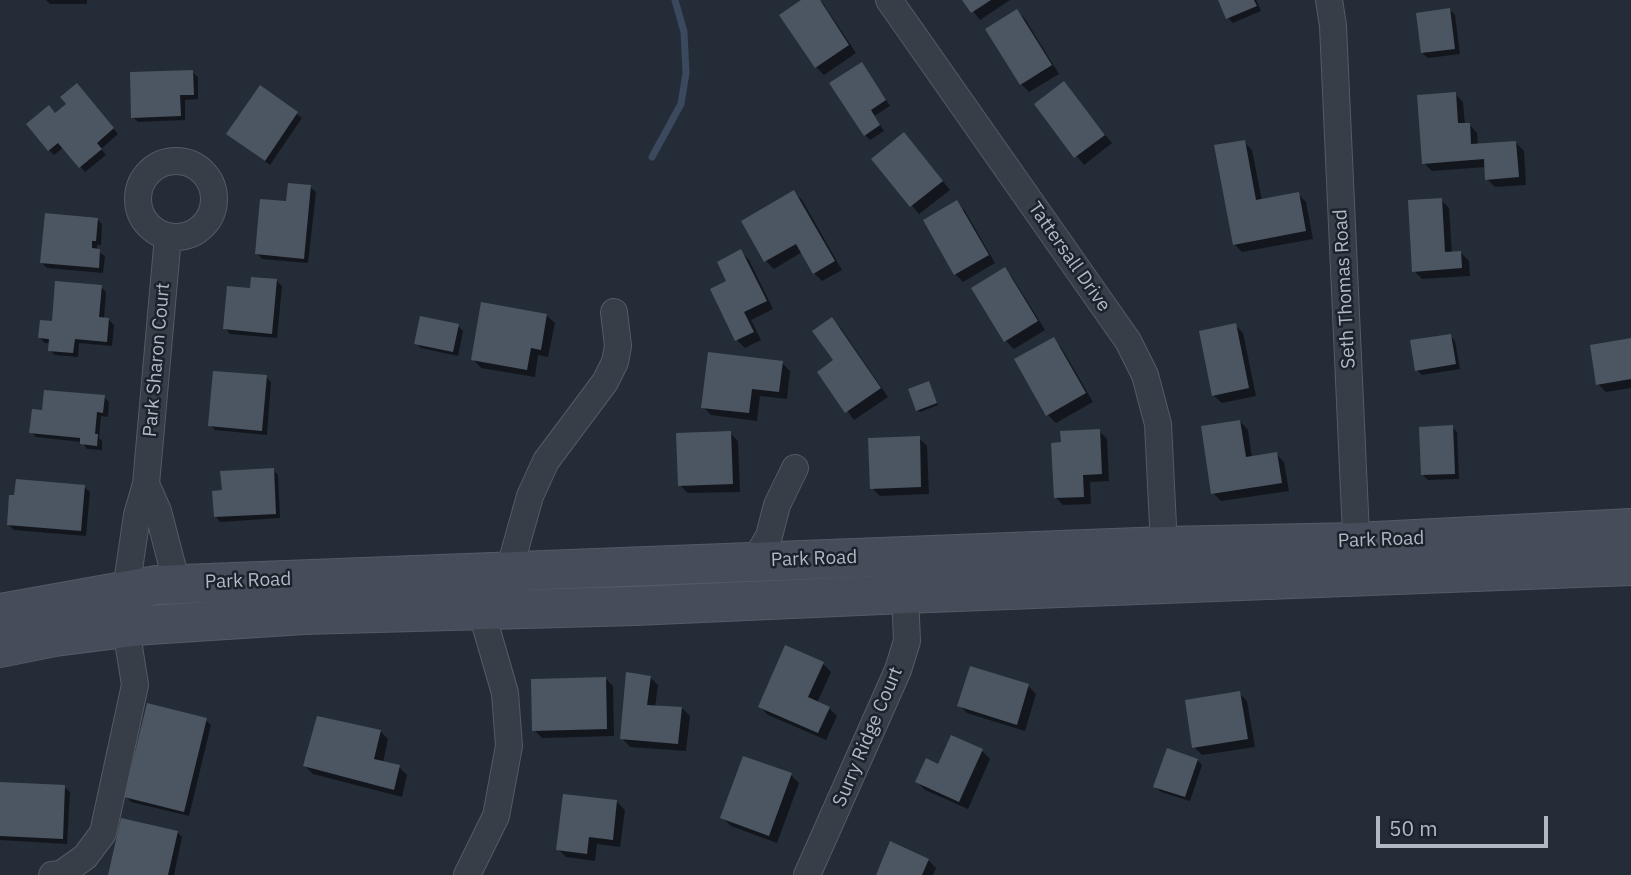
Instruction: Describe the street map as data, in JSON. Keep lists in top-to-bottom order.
{
  "streets": {
    "main road": ["Park Road"],
    "street": [
      "Tattersall Drive",
      "Seth Thomas Road",
      "Park Sharon Court",
      "Surry Ridge Court"
    ]
  },
  "crossings": [
    ["Tattersall Drive", "Park Road"],
    ["Seth Thomas Road", "Park Road"],
    ["Park Sharon Court", "Park Road"],
    ["Park Road", "Surry Ridge Court"]
  ],
  "scale_bar": "50 m"
}
